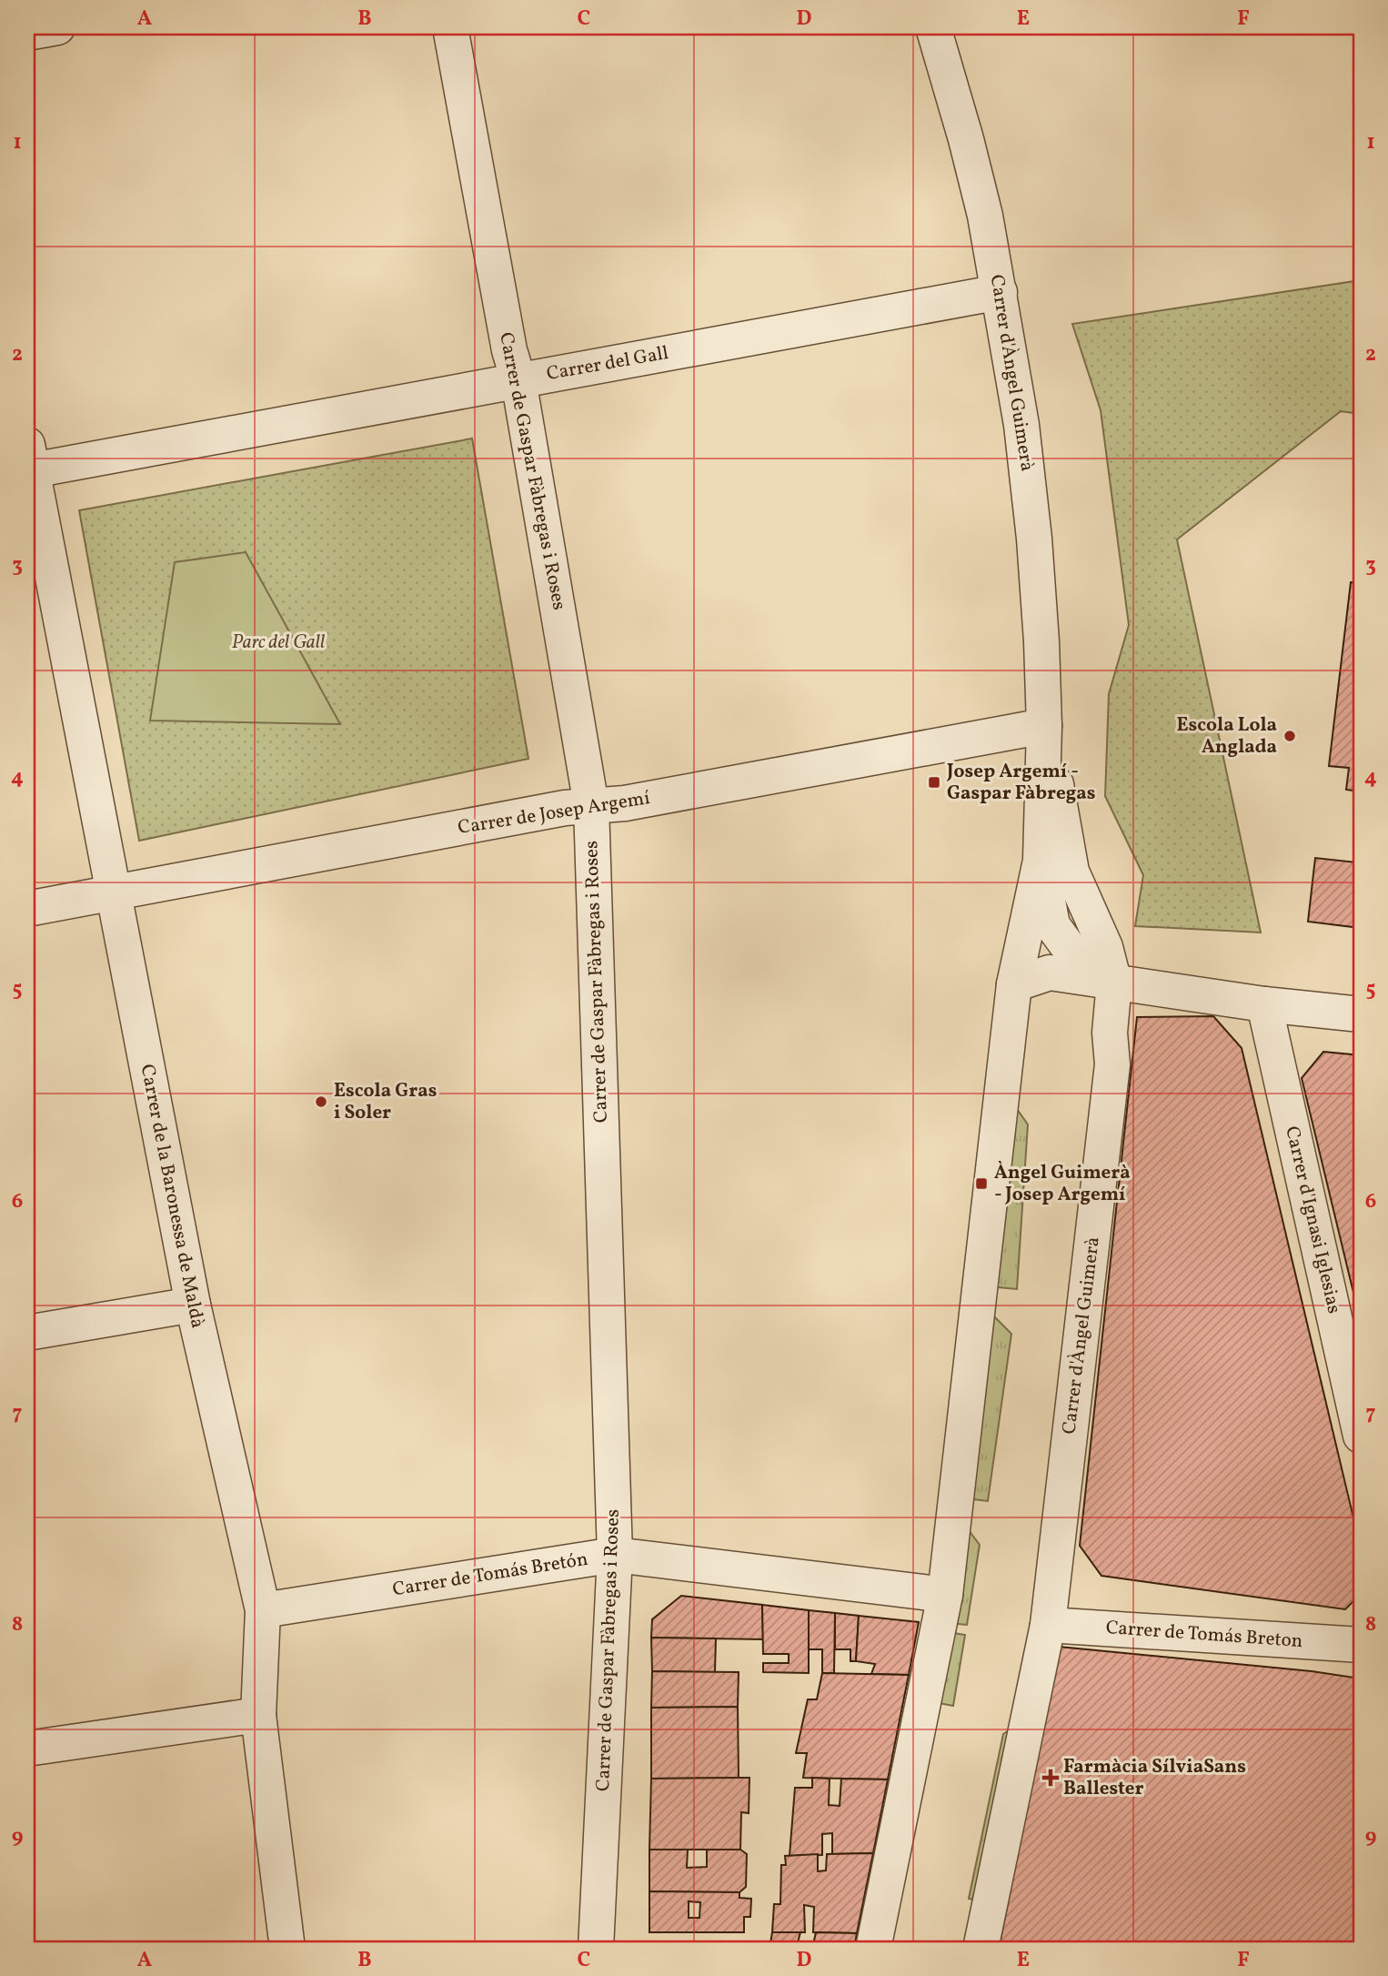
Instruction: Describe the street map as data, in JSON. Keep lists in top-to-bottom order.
{
  "streets": {
    "street": [
      "Carrer del Gall",
      "Carrer d'Àngel Guimerà",
      "Carrer de Gaspar Fàbregas i Roses",
      "Carrer de Josep Argemí",
      "Carrer de la Baronessa de Maldà",
      "Carrer d'Ignasi Iglesias",
      "Carrer de Tomás Bretón",
      "Carrer de Tomás Breton"
    ]
  },
  "crossings": [
    ["Carrer del Gall", "Carrer d'Àngel Guimerà"],
    ["Carrer del Gall", "Carrer de Gaspar Fàbregas i Roses"],
    ["Carrer del Gall", "Carrer de la Baronessa de Maldà"],
    ["Carrer d'Àngel Guimerà", "Carrer de Josep Argemí"],
    ["Carrer d'Àngel Guimerà", "Carrer de Tomás Bretón"],
    ["Carrer d'Àngel Guimerà", "Carrer de Tomás Breton"],
    ["Carrer de Gaspar Fàbregas i Roses", "Carrer de Josep Argemí"],
    ["Carrer de Gaspar Fàbregas i Roses", "Carrer de Tomás Bretón"],
    ["Carrer de Josep Argemí", "Carrer de la Baronessa de Maldà"],
    ["Carrer de la Baronessa de Maldà", "Carrer de Tomás Bretón"]
  ],
  "parks": ["Parc del Gall"],
  "places": {
    "other": ["Escola Lola Anglada", "Escola Gras i Soler"],
    "transit": ["Josep Argemí - Gaspar Fàbregas", "Àngel Guimerà - Josep Argemí"],
    "health": ["Farmàcia SílviaSans Ballester"]
  },
  "grid": {
    "columns": [
      "A",
      "B",
      "C",
      "D",
      "E",
      "F"
    ],
    "rows": [
      "1",
      "2",
      "3",
      "4",
      "5",
      "6",
      "7",
      "8",
      "9"
    ]
  }
}
